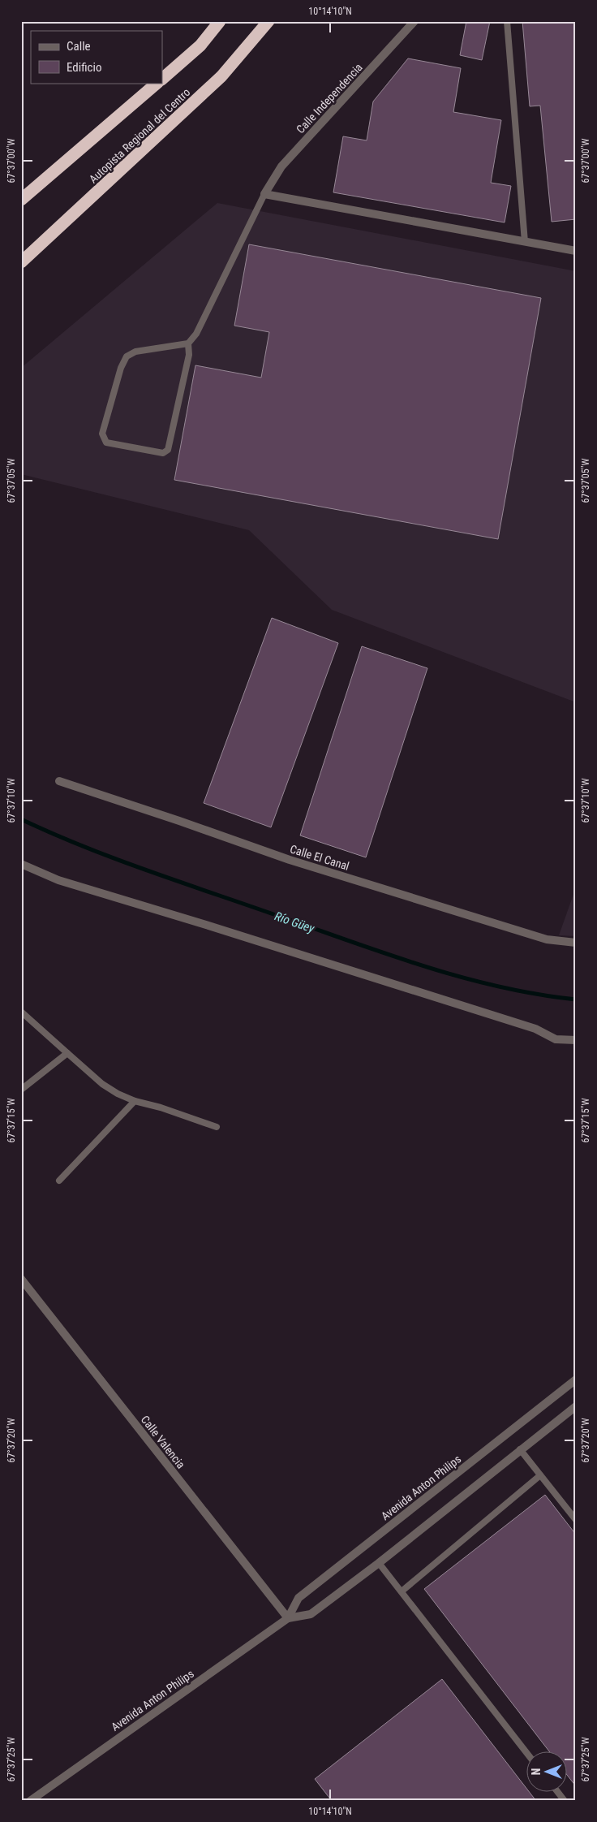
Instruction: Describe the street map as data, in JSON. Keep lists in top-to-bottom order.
{
  "streets": {
    "highway": ["Autopista Regional del Centro"],
    "street": [
      "Calle Independencia",
      "Calle El Canal",
      "Calle Valencia",
      "Avenida Anton Philips"
    ]
  },
  "crossings": [
    ["Calle Valencia", "Avenida Anton Philips"]
  ],
  "water": ["Río Güey"],
  "legend": ["Calle", "Edificio"],
  "north": "left",
  "coordinates": [
    "10°14'10\"N",
    "67°37'00\"W",
    "67°37'05\"W",
    "67°37'10\"W",
    "67°37'15\"W",
    "67°37'20\"W",
    "67°37'25\"W"
  ]
}
